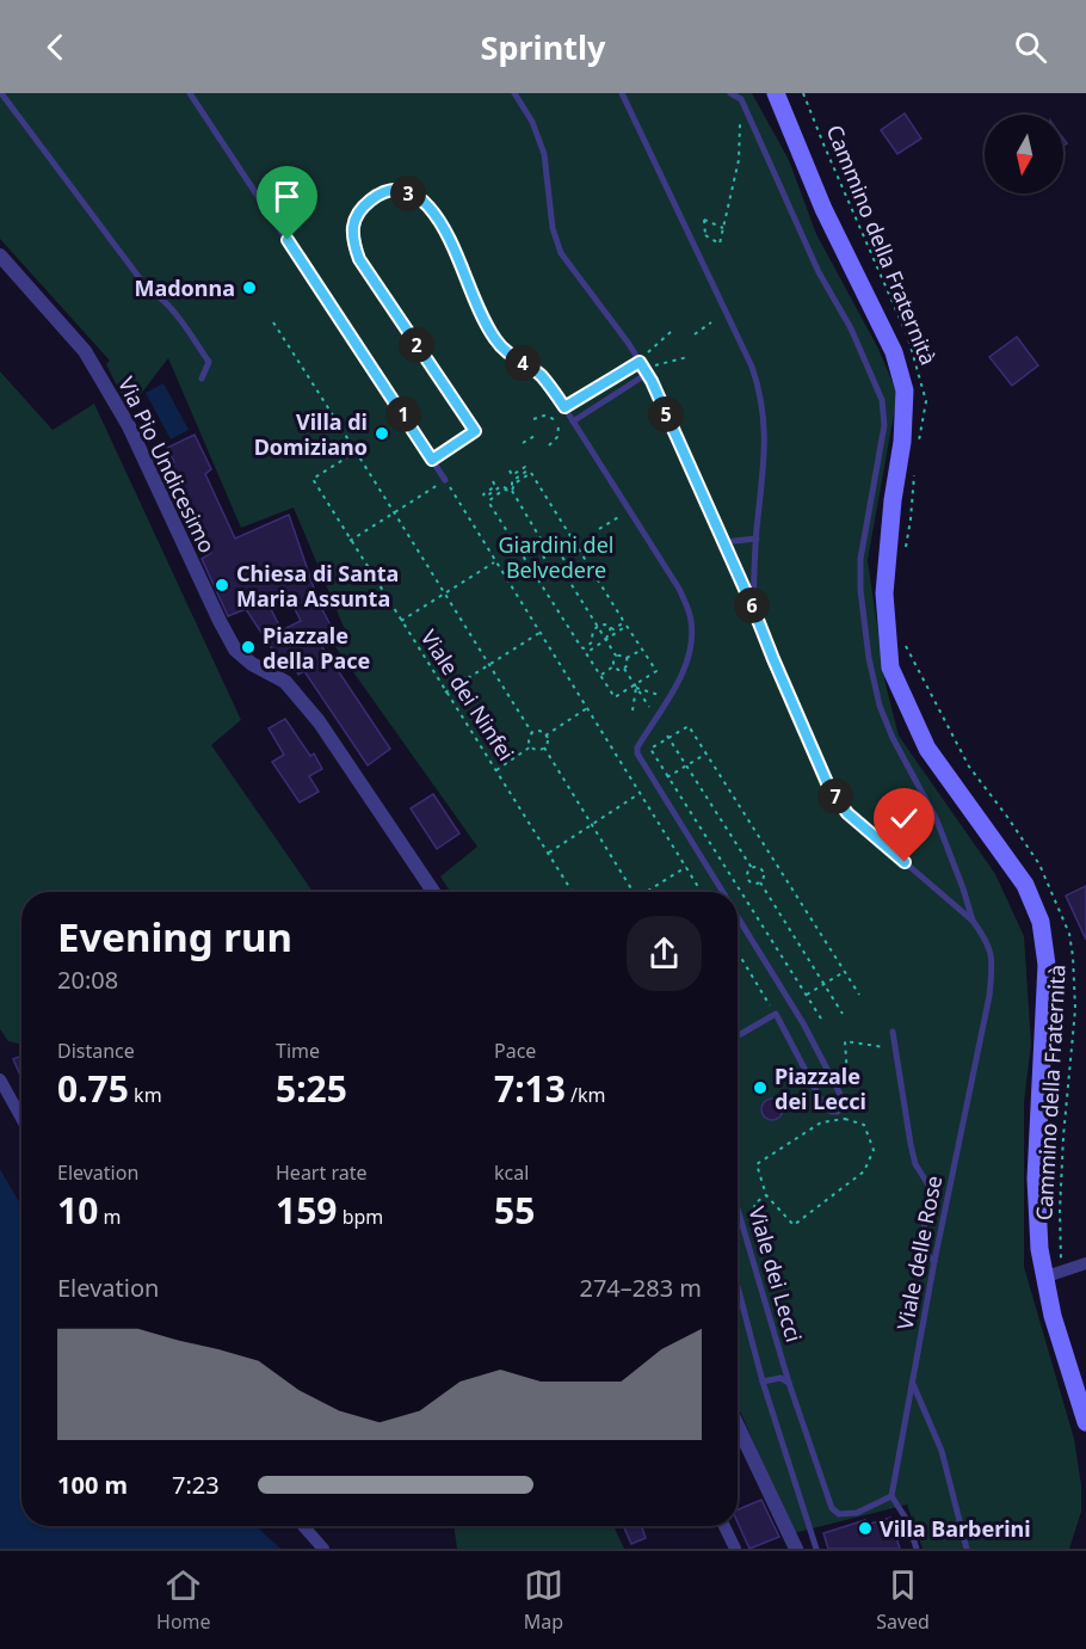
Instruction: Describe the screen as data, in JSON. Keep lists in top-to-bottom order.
{
  "streets": {
    "street": ["Via Pio Undicesimo"],
    "lane": ["Viale delle Rose", "Viale dei Lecci"],
    "path": ["Cammino della Fraternità", "Viale dei Ninfei"]
  },
  "crossings": [
    ["Viale delle Rose", "Viale dei Lecci"]
  ],
  "parks": ["Giardini del Belvedere"],
  "places": [
    "Madonna",
    "Villa di Domiziano",
    "Chiesa di Santa Maria Assunta",
    "Piazzale della Pace",
    "Piazzale dei Lecci",
    "Villa Barberini"
  ],
  "north": "bottom",
  "page": {
    "header": "Sprintly",
    "pins": [
      "3",
      "2",
      "4",
      "1",
      "5",
      "6",
      "7"
    ],
    "heading": ["Evening run", "20:08"],
    "stats": [
      ["Distance", "0.75 km"],
      ["Time", "5:25"],
      ["Pace", "7:13 /km"],
      ["Elevation", "10 m"],
      ["Heart rate", "159 bpm"],
      ["kcal", "55"]
    ],
    "chart": ["Elevation", "274–283 m"],
    "list": [
      {
        "name": "100 m",
        "note": "7:23"
      }
    ],
    "tabs": ["Home", "Map", "Saved"]
  }
}
